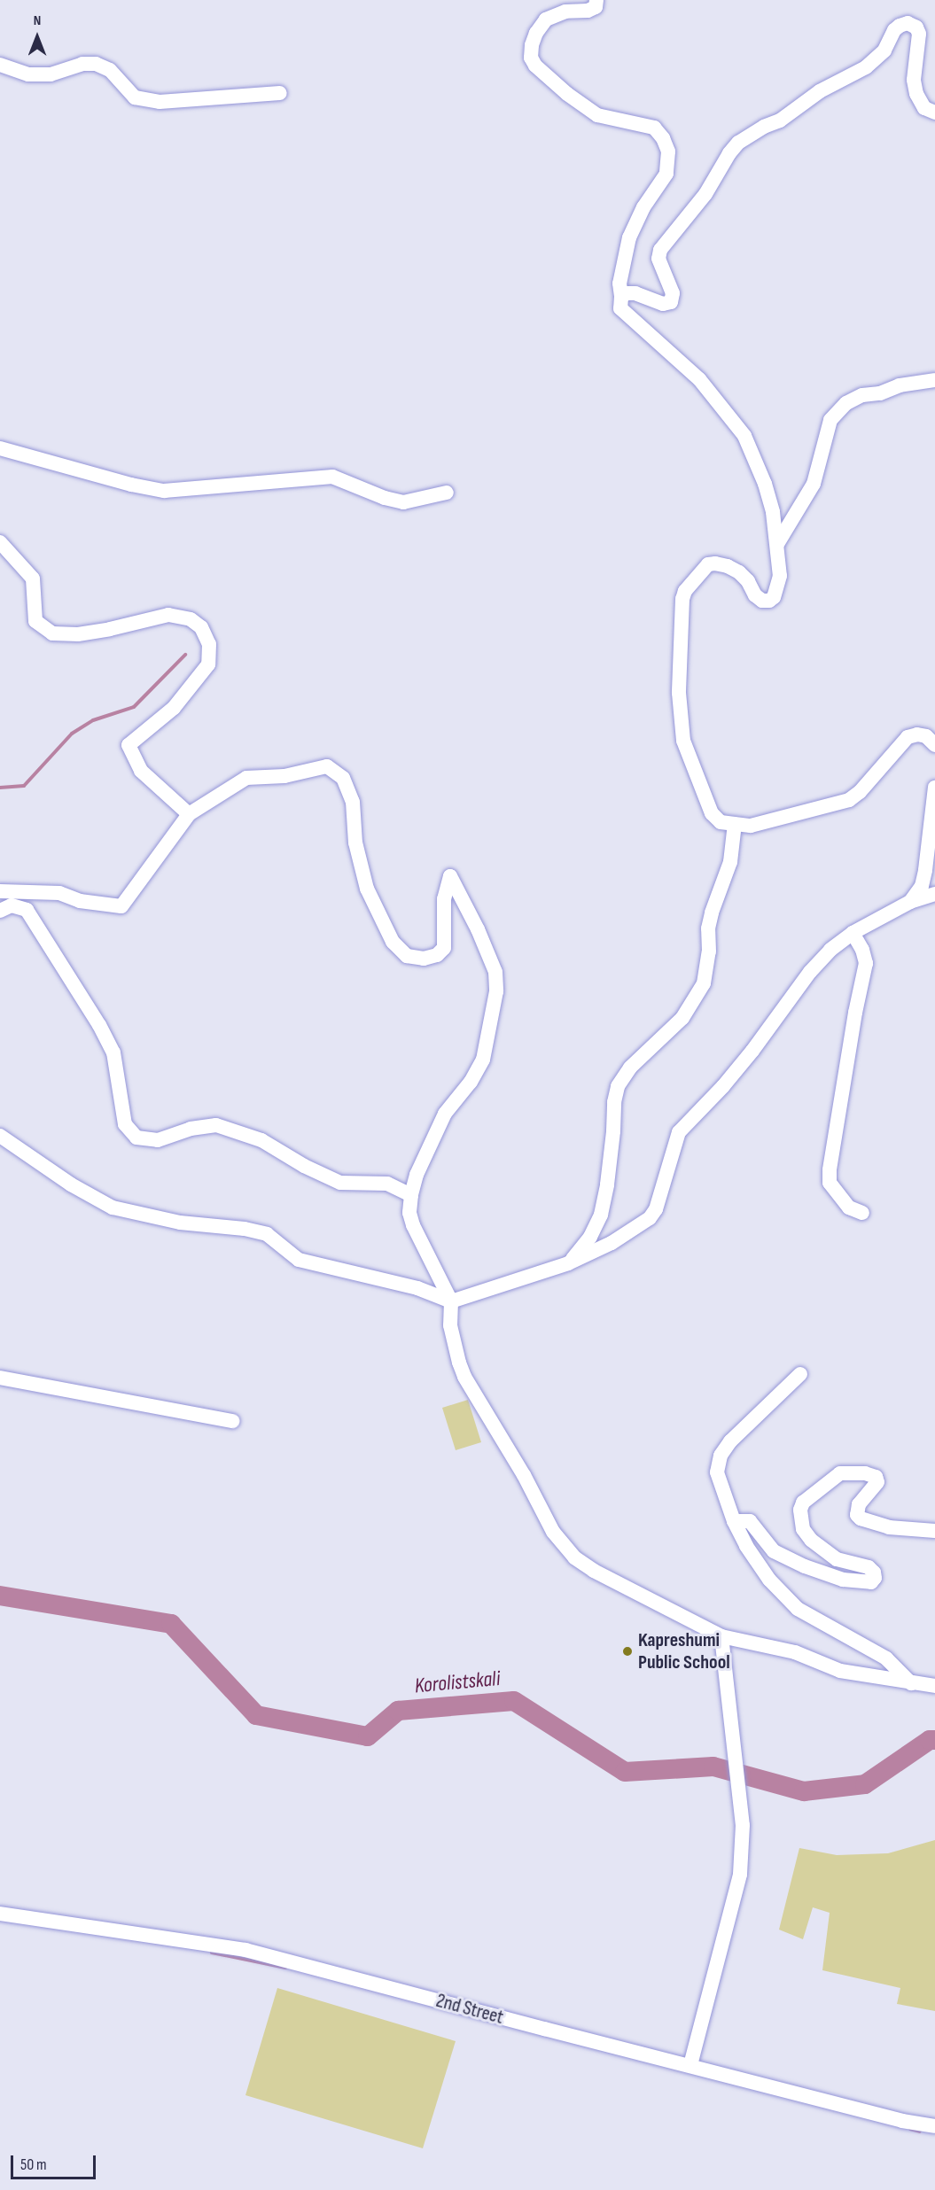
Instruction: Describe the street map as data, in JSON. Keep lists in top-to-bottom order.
{
  "streets": {
    "street": ["2nd Street"]
  },
  "water": ["Korolistskali"],
  "places": ["Kapreshumi Public School"],
  "scale_bar": "50 m",
  "north": "top"
}
